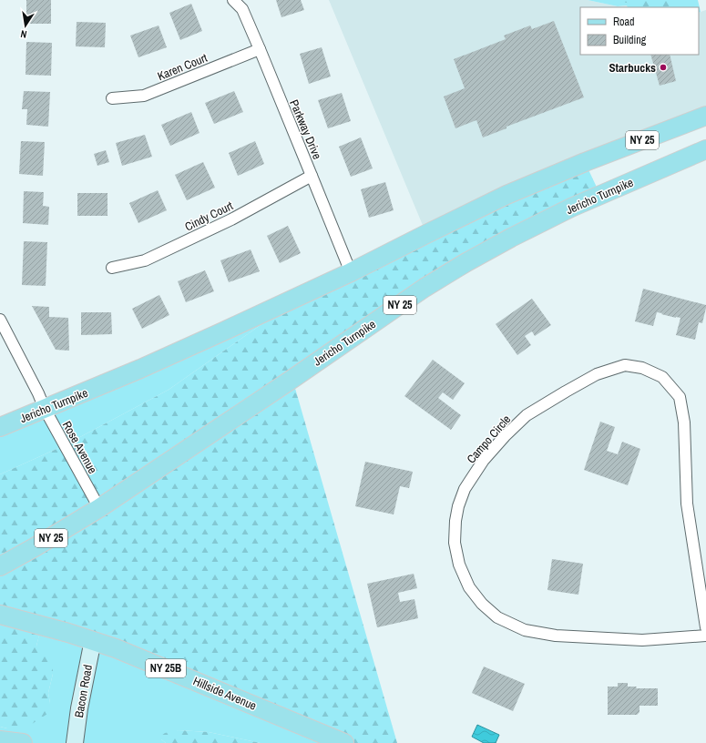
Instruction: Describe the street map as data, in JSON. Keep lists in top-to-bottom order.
{
  "streets": {
    "main road": [
      "NY 25",
      "Jericho Turnpike",
      "NY 25B",
      "Hillside Avenue"
    ],
    "street": [
      "Karen Court",
      "Parkway Drive",
      "Cindy Court",
      "Campo Circle",
      "Rose Avenue",
      "Bacon Road"
    ]
  },
  "crossings": [
    ["Karen Court", "Parkway Drive"],
    ["Parkway Drive", "Jericho Turnpike"],
    ["Parkway Drive", "Cindy Court"],
    ["Jericho Turnpike", "Rose Avenue"],
    ["Bacon Road", "Hillside Avenue"]
  ],
  "places": ["Starbucks"],
  "legend": ["Road", "Building"],
  "north": "bottom"
}
